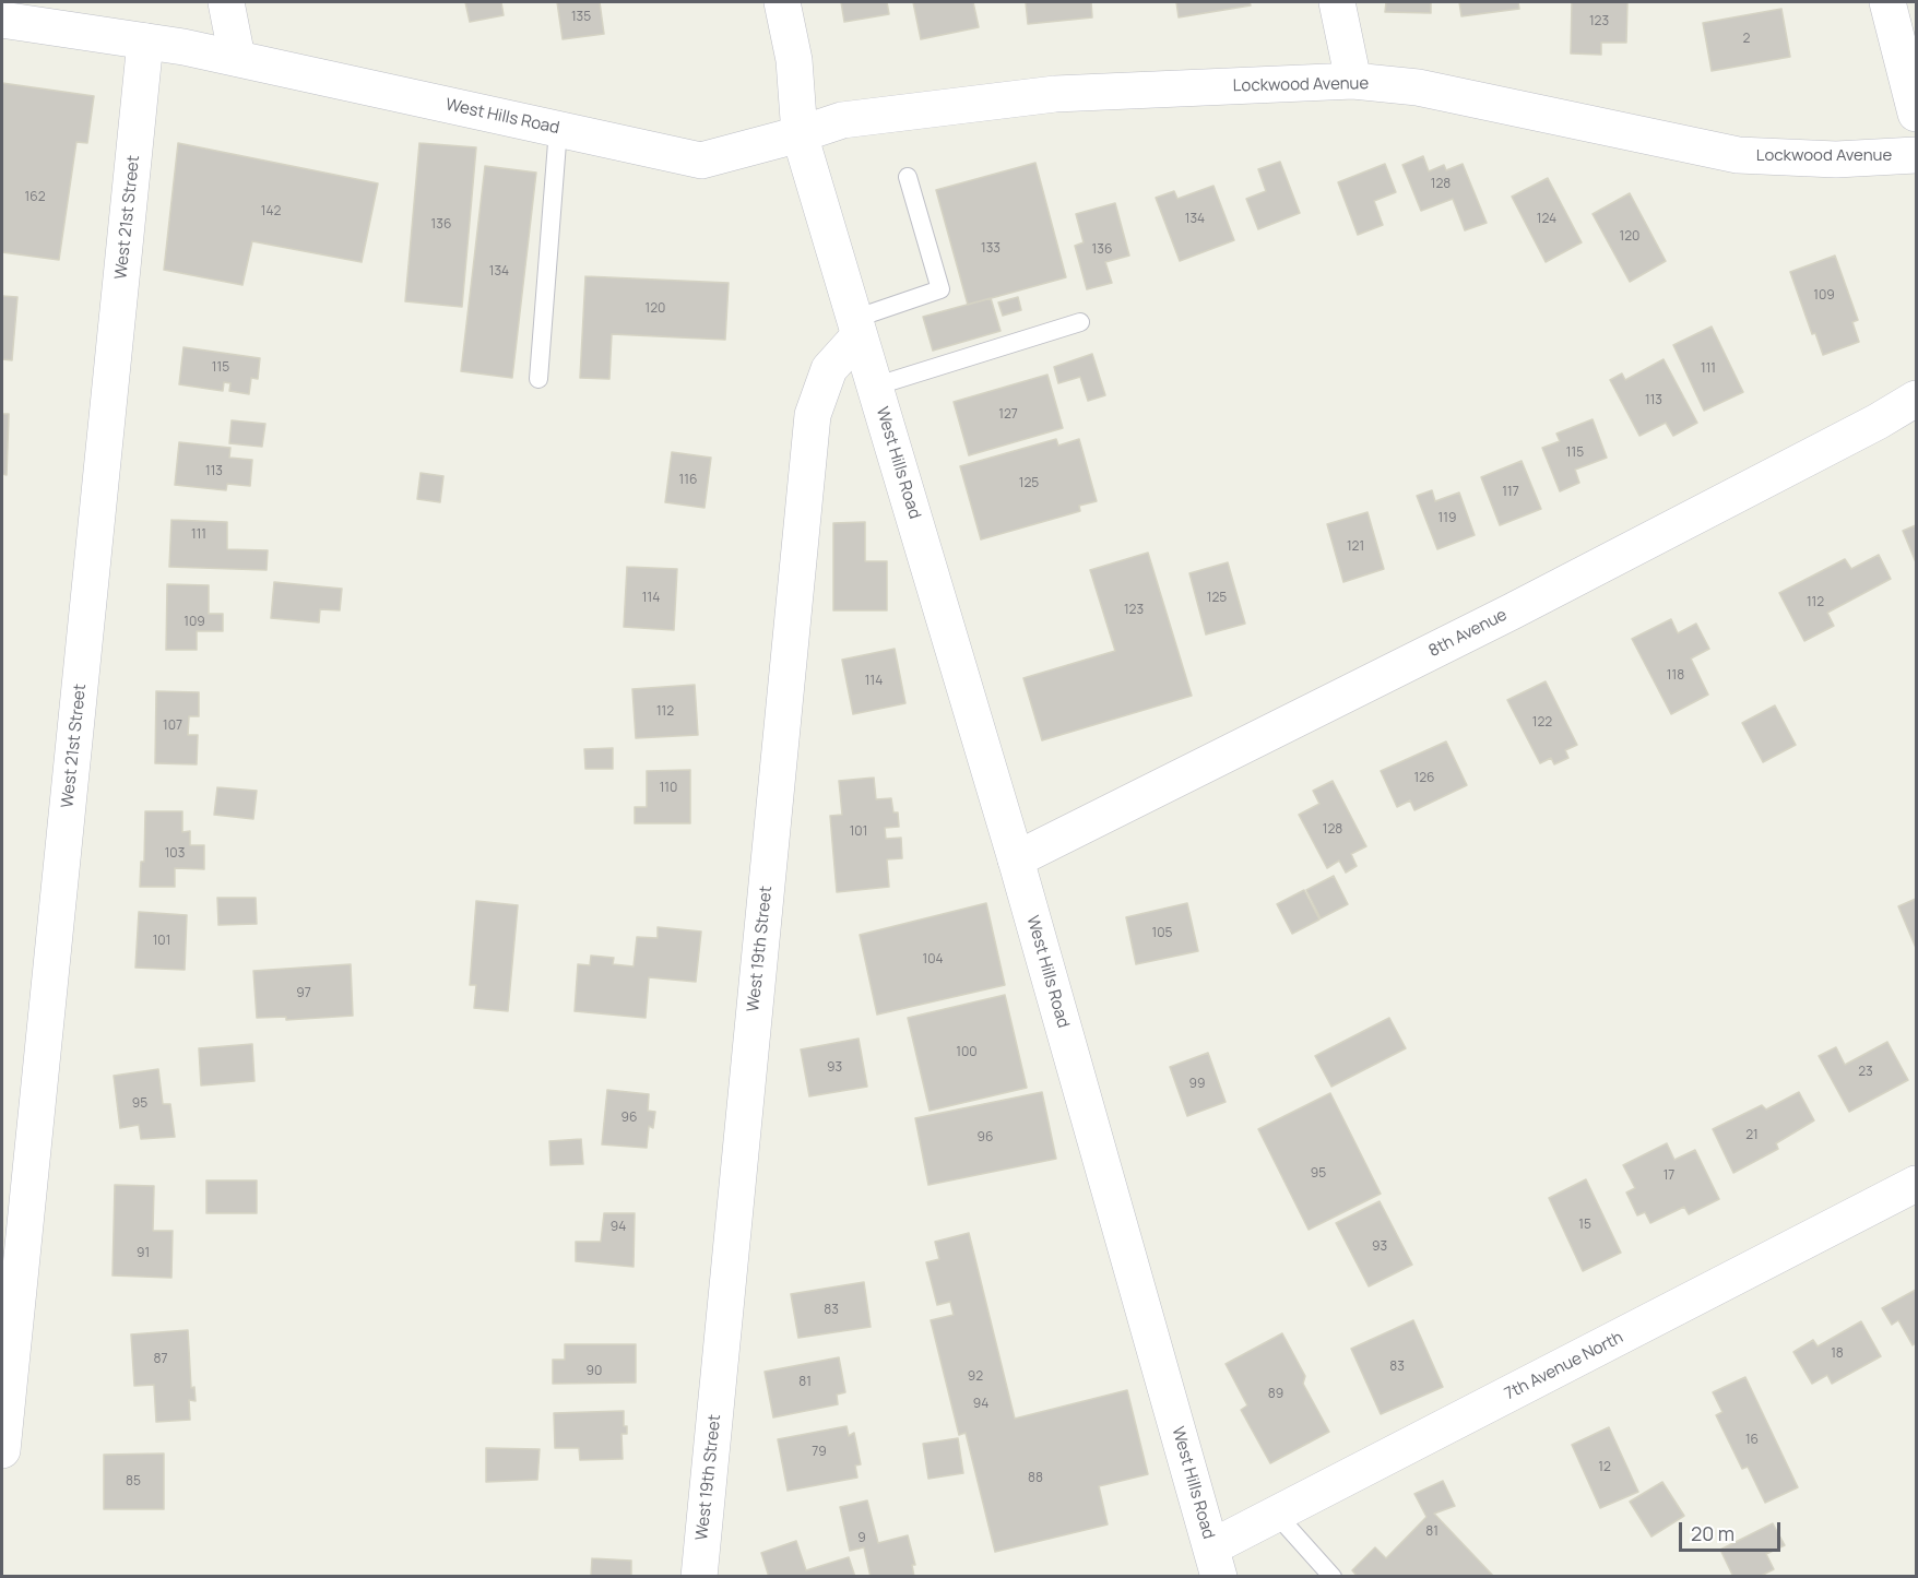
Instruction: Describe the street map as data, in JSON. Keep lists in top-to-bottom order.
{
  "streets": {
    "street": [
      "Lockwood Avenue",
      "West Hills Road",
      "West 21st Street",
      "8th Avenue",
      "West 19th Street",
      "7th Avenue North"
    ]
  },
  "crossings": [
    ["Lockwood Avenue", "West Hills Road"],
    ["West Hills Road", "West 21st Street"],
    ["West Hills Road", "8th Avenue"],
    ["West Hills Road", "West 19th Street"],
    ["West Hills Road", "7th Avenue North"]
  ],
  "house_numbers": [
    "135",
    "123",
    "2",
    "128",
    "162",
    "142",
    "134",
    "124",
    "136",
    "120",
    "133",
    "136",
    "134",
    "109",
    "120",
    "115",
    "111",
    "113",
    "127",
    "115",
    "113",
    "116",
    "125",
    "117",
    "119",
    "111",
    "121",
    "114",
    "125",
    "112",
    "123",
    "109",
    "118",
    "114",
    "112",
    "122",
    "107",
    "126",
    "110",
    "128",
    "101",
    "103",
    "105",
    "101",
    "104",
    "97",
    "100",
    "93",
    "23",
    "99",
    "95",
    "96",
    "21",
    "96",
    "95",
    "17",
    "15",
    "94",
    "93",
    "91",
    "83",
    "18",
    "87",
    "83",
    "90",
    "92",
    "81",
    "89",
    "94",
    "16",
    "79",
    "12",
    "88",
    "85",
    "81",
    "9"
  ],
  "scale_bar": "20 m"
}
